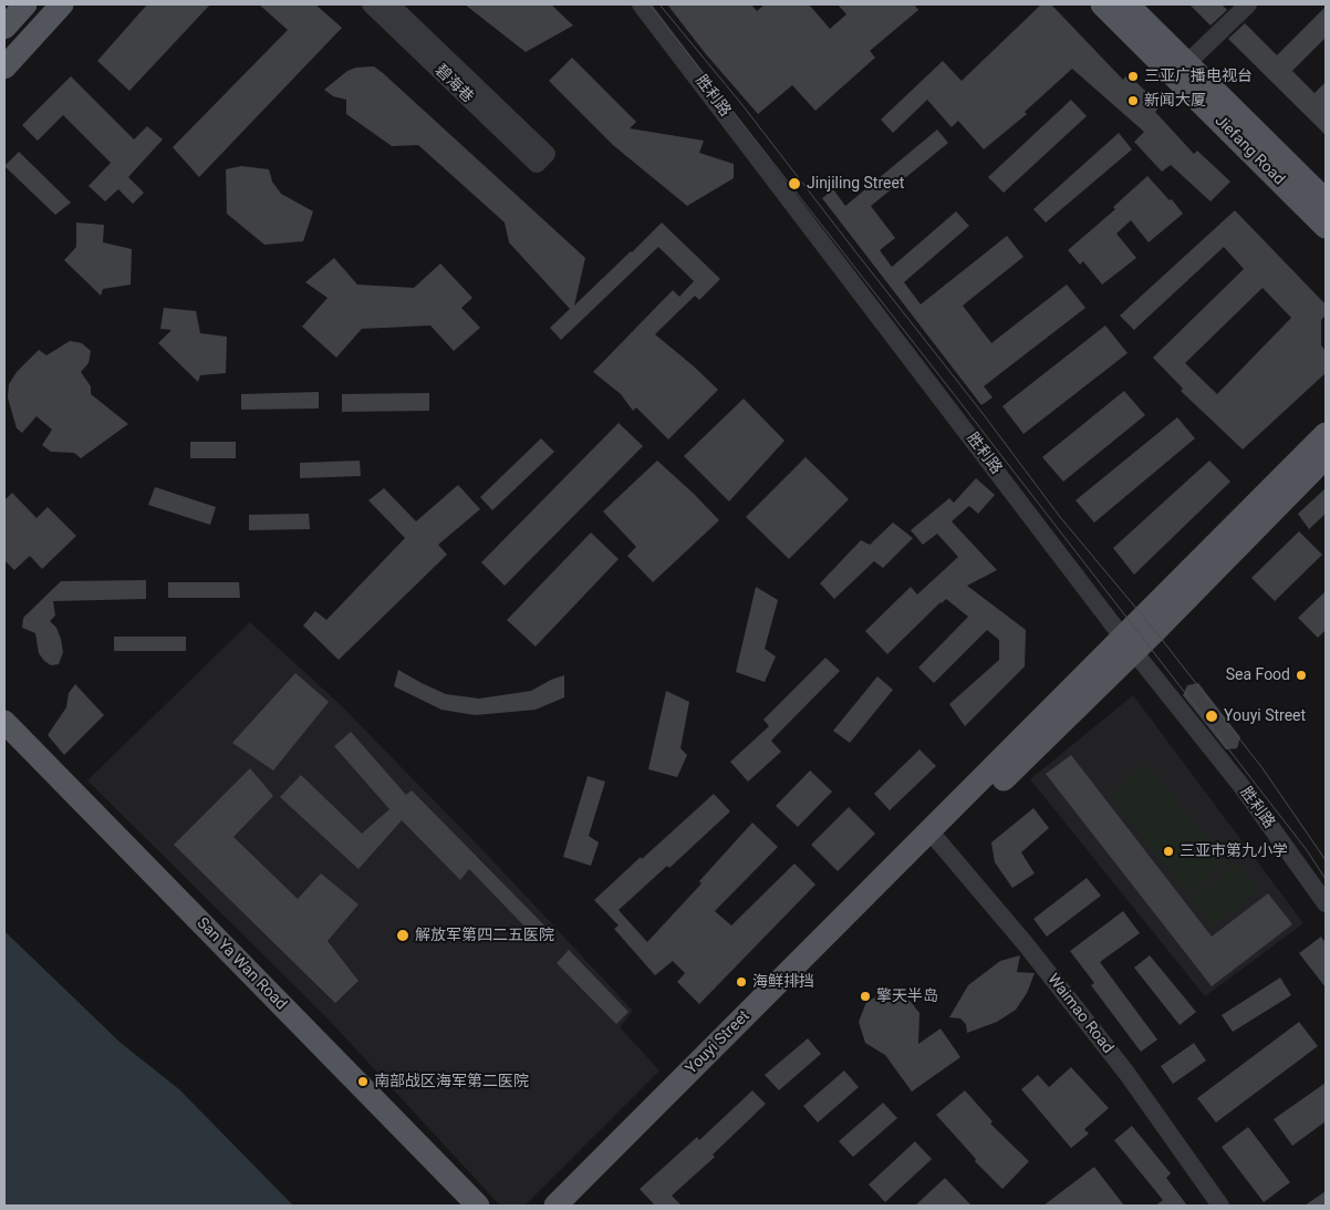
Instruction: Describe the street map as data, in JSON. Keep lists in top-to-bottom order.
{
  "streets": {
    "main road": ["Jiefang Road", "San Ya Wan Road", "Youyi Street"],
    "street": ["碧海巷", "胜利路", "Waimao Road"]
  },
  "crossings": [
    ["胜利路", "Youyi Street"],
    ["Waimao Road", "Youyi Street"]
  ],
  "places": [
    "三亚广播电视台",
    "新闻大厦",
    "Jinjiling Street",
    "Sea Food",
    "Youyi Street",
    "三亚市第九小学",
    "解放军第四二五医院",
    "海鲜排挡",
    "擎天半岛",
    "南部战区海军第二医院"
  ]
}
